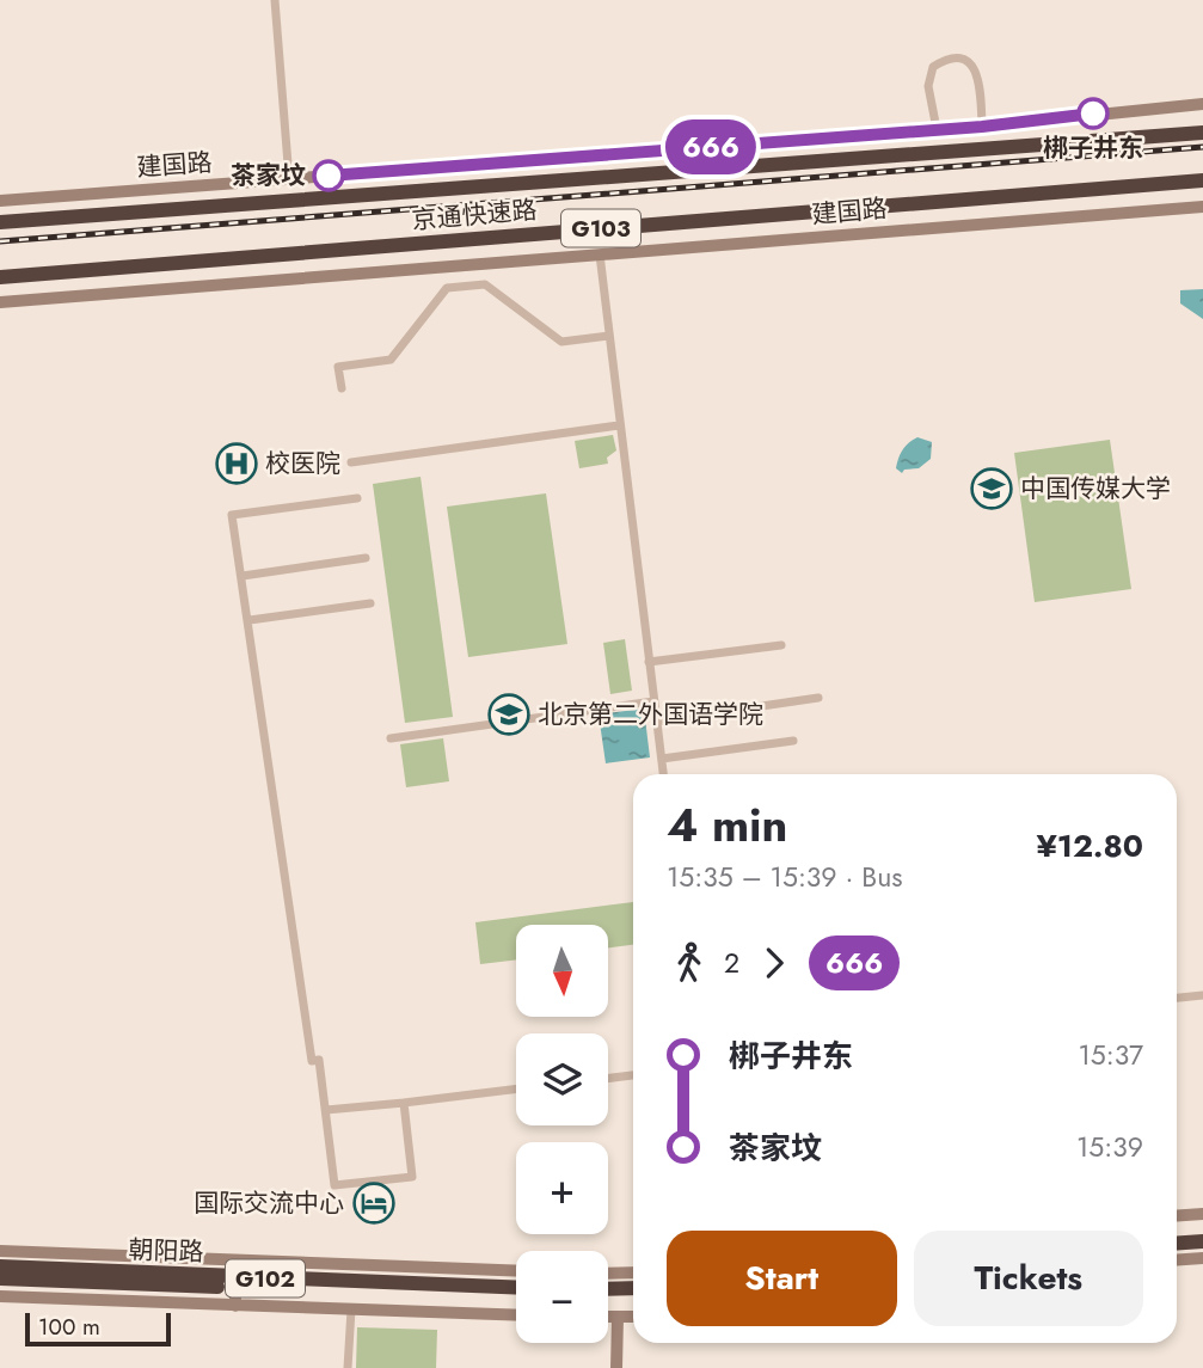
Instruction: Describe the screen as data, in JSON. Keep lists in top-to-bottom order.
{
  "streets": {
    "highway": [
      "京通快速路",
      "G103",
      "朝阳路",
      "G102"
    ],
    "main road": ["建国路"]
  },
  "places": {
    "other": ["梆子井东", "茶家坟"],
    "hospital": ["校医院"],
    "school or university": ["中国传媒大学", "北京第二外国语学院"],
    "hotel": ["国际交流中心"]
  },
  "lines": ["bus line 666"],
  "scale_bar": "100 m",
  "north": "bottom",
  "page": {
    "on_map": "666",
    "heading": ["4 min", "15:35 – 15:39 · Bus", "¥12.80"],
    "legs": ["2", "666"],
    "map_buttons": ["+", "−"],
    "list": [
      {
        "name": "梆子井东",
        "value": "15:37"
      },
      {
        "name": "茶家坟",
        "value": "15:39"
      }
    ],
    "buttons": ["Start", "Tickets"],
    "scale": "100 m"
  }
}
